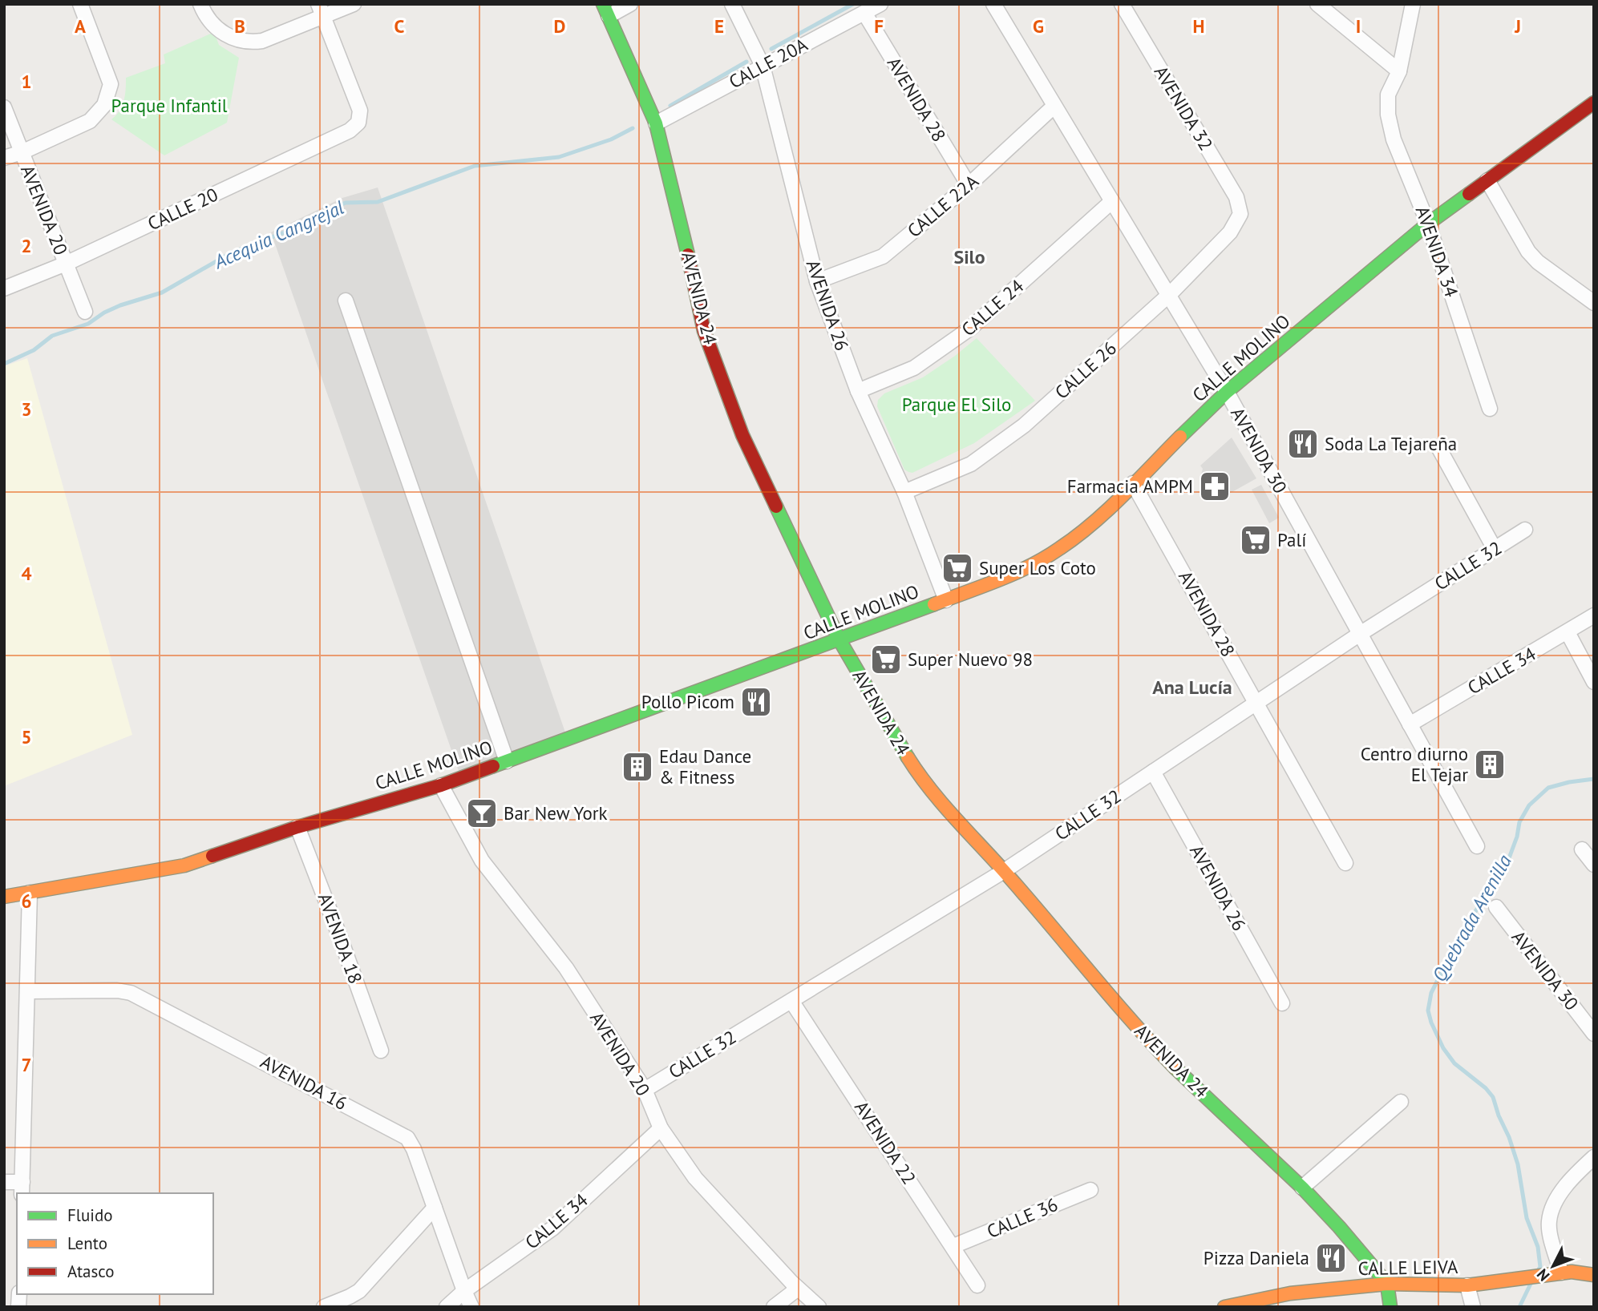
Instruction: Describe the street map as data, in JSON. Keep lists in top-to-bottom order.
{
  "streets": {
    "main road": ["AVENIDA 24", "CALLE MOLINO", "CALLE LEIVA"],
    "street": [
      "CALLE 20A",
      "AVENIDA 28",
      "AVENIDA 32",
      "CALLE 22A",
      "CALLE 20",
      "AVENIDA 20",
      "AVENIDA 34",
      "AVENIDA 26",
      "CALLE 24",
      "CALLE 26",
      "AVENIDA 30",
      "CALLE 32",
      "CALLE 34",
      "AVENIDA 18",
      "AVENIDA 16",
      "AVENIDA 22",
      "CALLE 36"
    ]
  },
  "crossings": [
    ["CALLE 20A", "AVENIDA 28"],
    ["CALLE 20A", "AVENIDA 24"],
    ["CALLE 20A", "AVENIDA 26"],
    ["AVENIDA 28", "CALLE 22A"],
    ["AVENIDA 28", "CALLE MOLINO"],
    ["AVENIDA 28", "CALLE 32"],
    ["AVENIDA 32", "CALLE 26"],
    ["CALLE 22A", "AVENIDA 26"],
    ["CALLE 22A", "AVENIDA 30"],
    ["CALLE 20", "AVENIDA 20"],
    ["AVENIDA 20", "CALLE MOLINO"],
    ["AVENIDA 20", "CALLE 32"],
    ["AVENIDA 20", "CALLE 34"],
    ["AVENIDA 34", "CALLE MOLINO"],
    ["AVENIDA 24", "CALLE MOLINO"],
    ["AVENIDA 24", "CALLE 32"],
    ["AVENIDA 24", "CALLE LEIVA"],
    ["AVENIDA 26", "CALLE 24"],
    ["AVENIDA 26", "CALLE MOLINO"],
    ["AVENIDA 26", "CALLE 26"],
    ["AVENIDA 26", "CALLE 32"],
    ["CALLE 24", "AVENIDA 30"],
    ["CALLE MOLINO", "AVENIDA 30"],
    ["CALLE MOLINO", "AVENIDA 18"],
    ["CALLE 26", "AVENIDA 30"],
    ["AVENIDA 30", "CALLE 32"],
    ["AVENIDA 30", "CALLE 34"],
    ["CALLE 32", "AVENIDA 22"],
    ["CALLE 34", "AVENIDA 16"],
    ["AVENIDA 22", "CALLE 36"]
  ],
  "districts": ["Silo", "Ana Lucía"],
  "water": ["Acequia Cangrejal", "Quebrada Arenilla"],
  "parks": ["Parque Infantil", "Parque El Silo"],
  "places": {
    "restaurant": ["Soda La Tejareña", "Pollo Picom", "Pizza Daniela"],
    "pharmacy": ["Farmacia AMPM"],
    "supermarket": ["Palí", "Super Los Coto", "Super Nuevo 98"],
    "building": ["Centro diurno El Tejar", "Edau Dance & Fitness"],
    "bar": ["Bar New York"]
  },
  "legend": ["Fluido", "Lento", "Atasco"],
  "north": "bottom left",
  "grid": {
    "columns": [
      "A",
      "B",
      "C",
      "D",
      "E",
      "F",
      "G",
      "H",
      "I",
      "J"
    ],
    "rows": [
      "1",
      "2",
      "3",
      "4",
      "5",
      "6",
      "7"
    ]
  }
}
